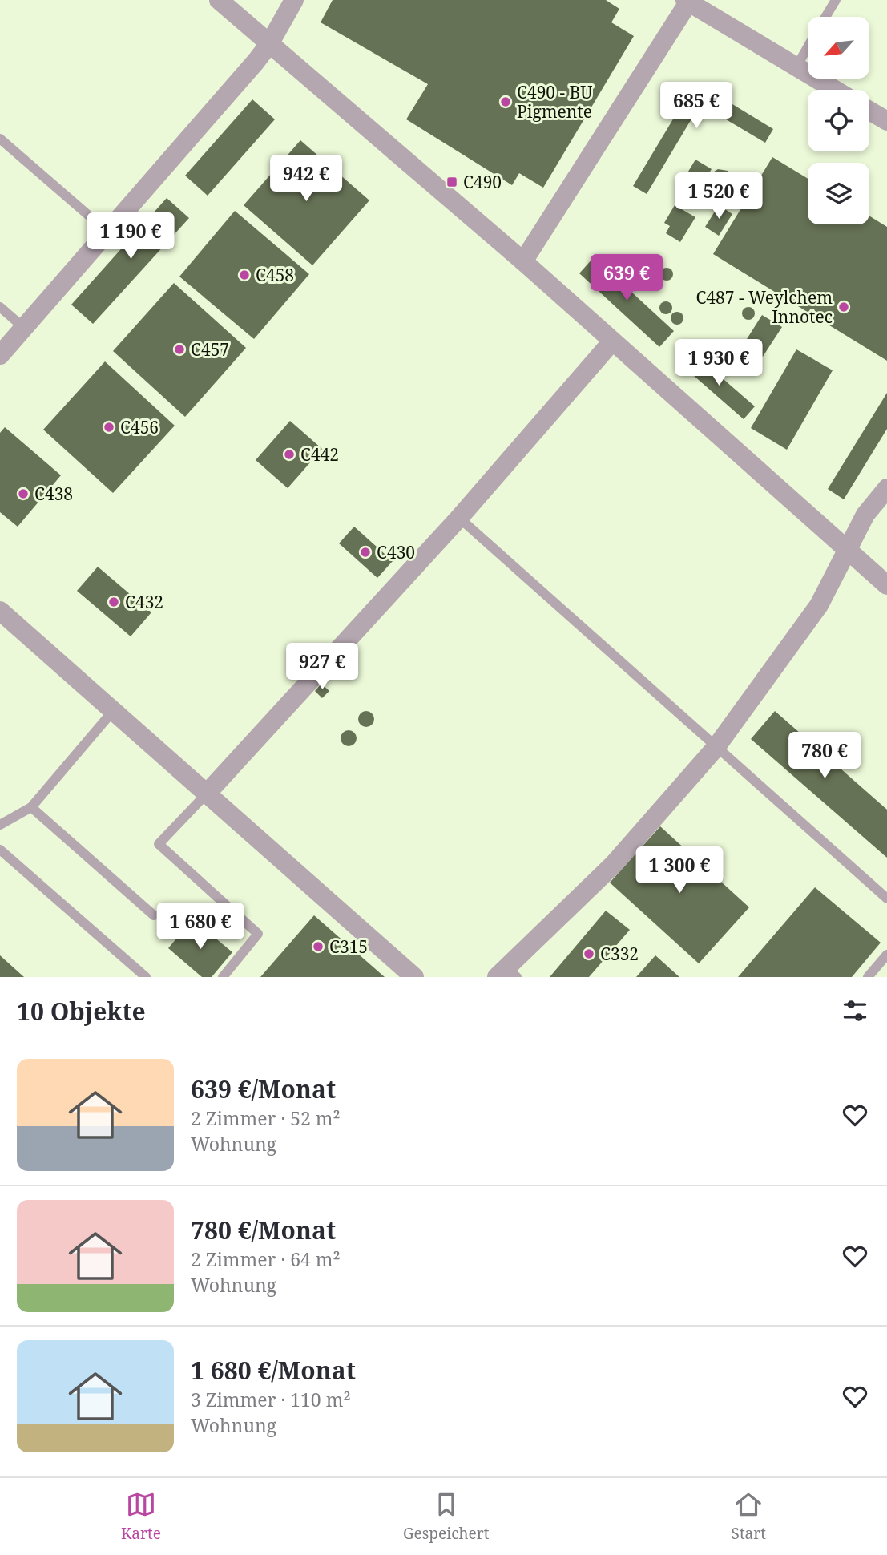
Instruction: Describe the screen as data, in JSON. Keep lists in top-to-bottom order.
{
  "places": {
    "other": [
      "C490 - BU Pigmente",
      "C458",
      "C487 - Weylchem Innotec",
      "C457",
      "C456",
      "C442",
      "C438",
      "C430",
      "C432",
      "C315",
      "C332"
    ],
    "transit": ["C490"]
  },
  "north": "bottom left",
  "page": {
    "price": [
      "685 €",
      "942 €",
      "1 520 €",
      "1 190 €",
      "639 €",
      "1 930 €",
      "927 €",
      "780 €",
      "1 300 €",
      "1 680 €"
    ],
    "heading": "10 Objekte",
    "list": [
      {
        "name": "639 €/Monat",
        "note": "2 Zimmer · 52 m² · Wohnung"
      },
      {
        "name": "780 €/Monat",
        "note": "2 Zimmer · 64 m² · Wohnung"
      },
      {
        "name": "1 680 €/Monat",
        "note": "3 Zimmer · 110 m² · Wohnung"
      }
    ],
    "tabs": ["Karte", "Gespeichert", "Start"]
  }
}
